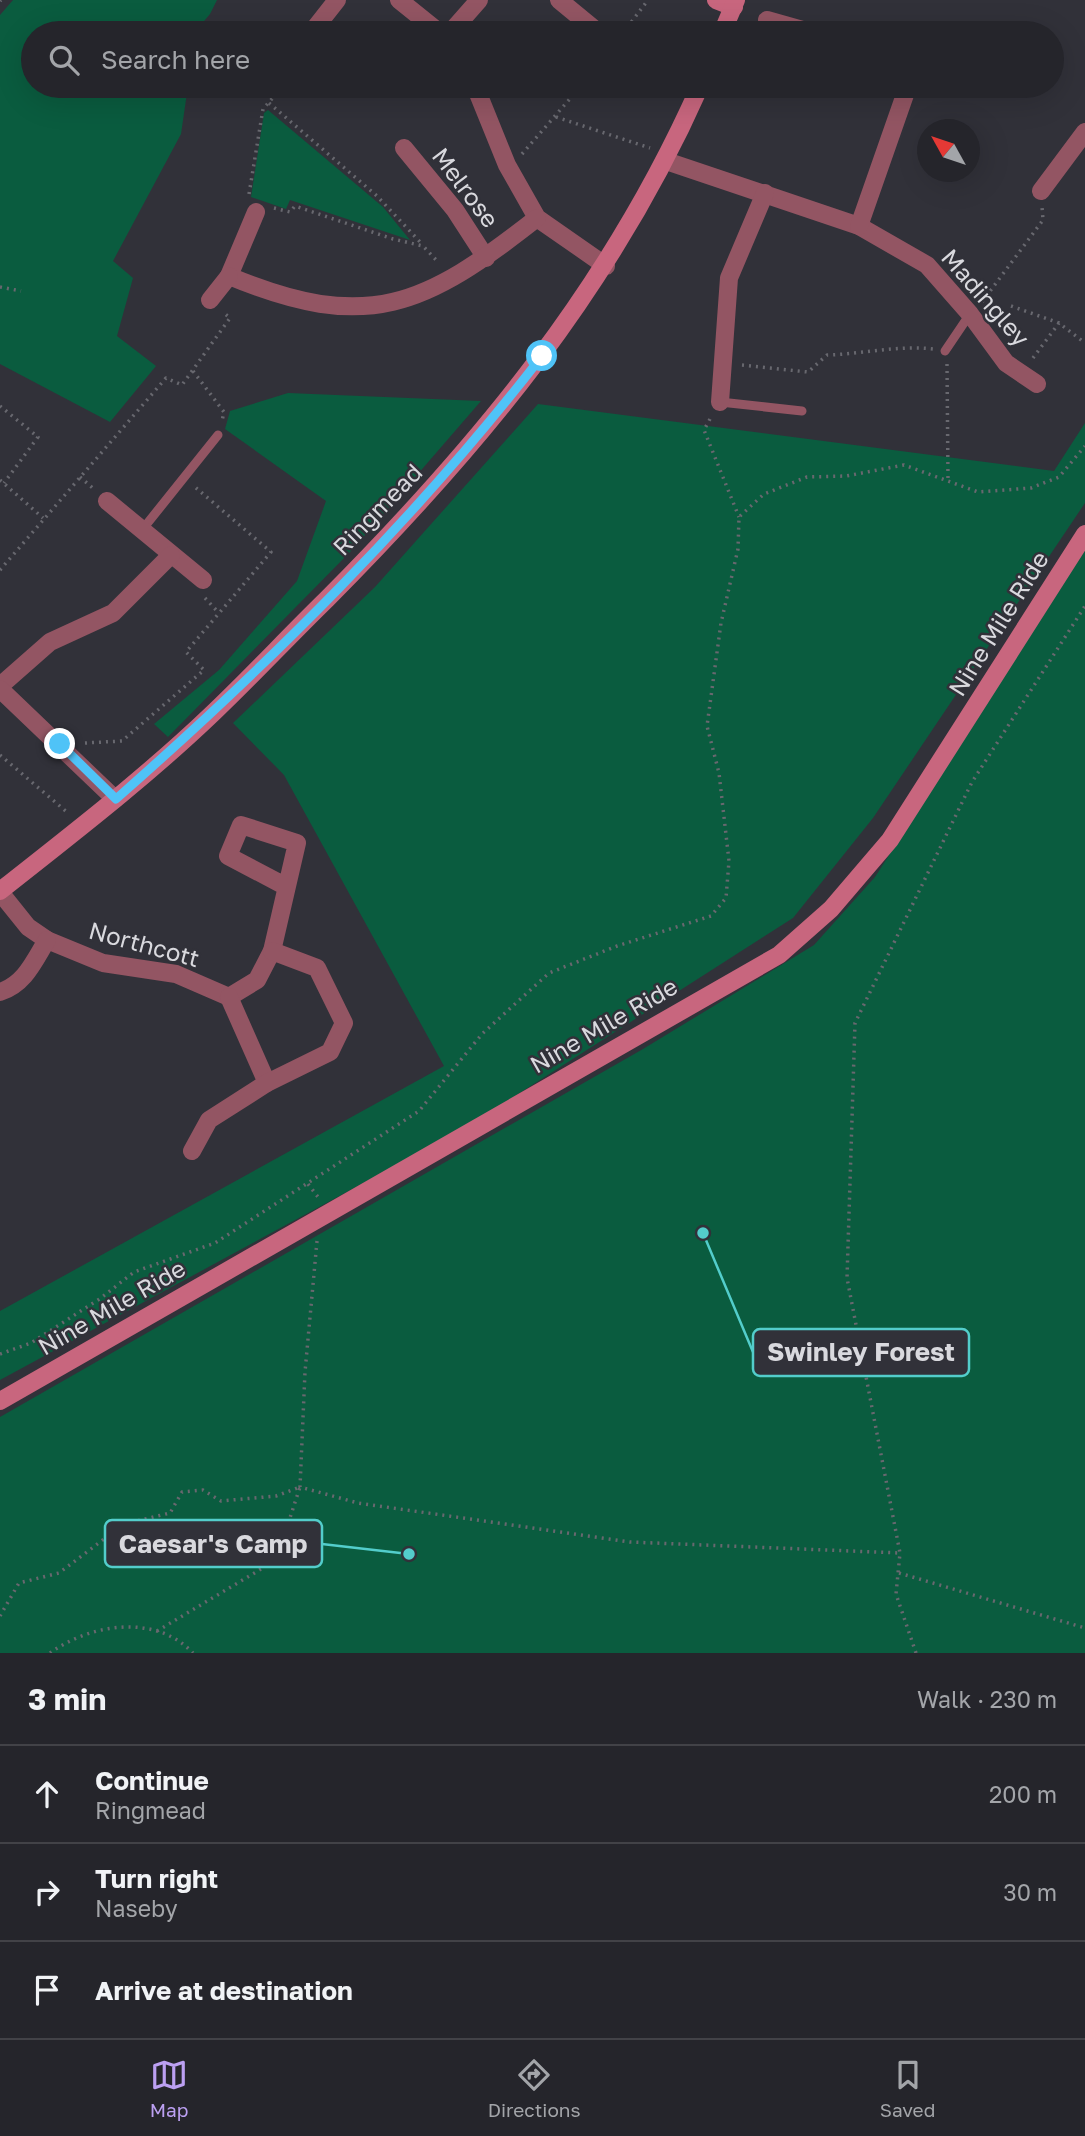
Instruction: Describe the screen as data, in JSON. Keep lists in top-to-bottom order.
{
  "streets": {
    "main road": ["Ringmead", "Nine Mile Ride"],
    "street": ["Melrose", "Madingley", "Northcott"]
  },
  "crossings": [
    ["Melrose", "Ringmead"],
    ["Madingley", "Ringmead"],
    ["Ringmead", "Northcott"]
  ],
  "places": ["Swinley Forest", "Caesar's Camp"],
  "north": "top left",
  "page": {
    "search": "Search here",
    "heading": ["3 min", "Walk · 230 m"],
    "list": [
      ["Continue", "Ringmead", "200 m"],
      ["Turn right", "Naseby", "30 m"],
      "Arrive at destination"
    ],
    "nav": ["Map", "Directions", "Saved"]
  }
}
